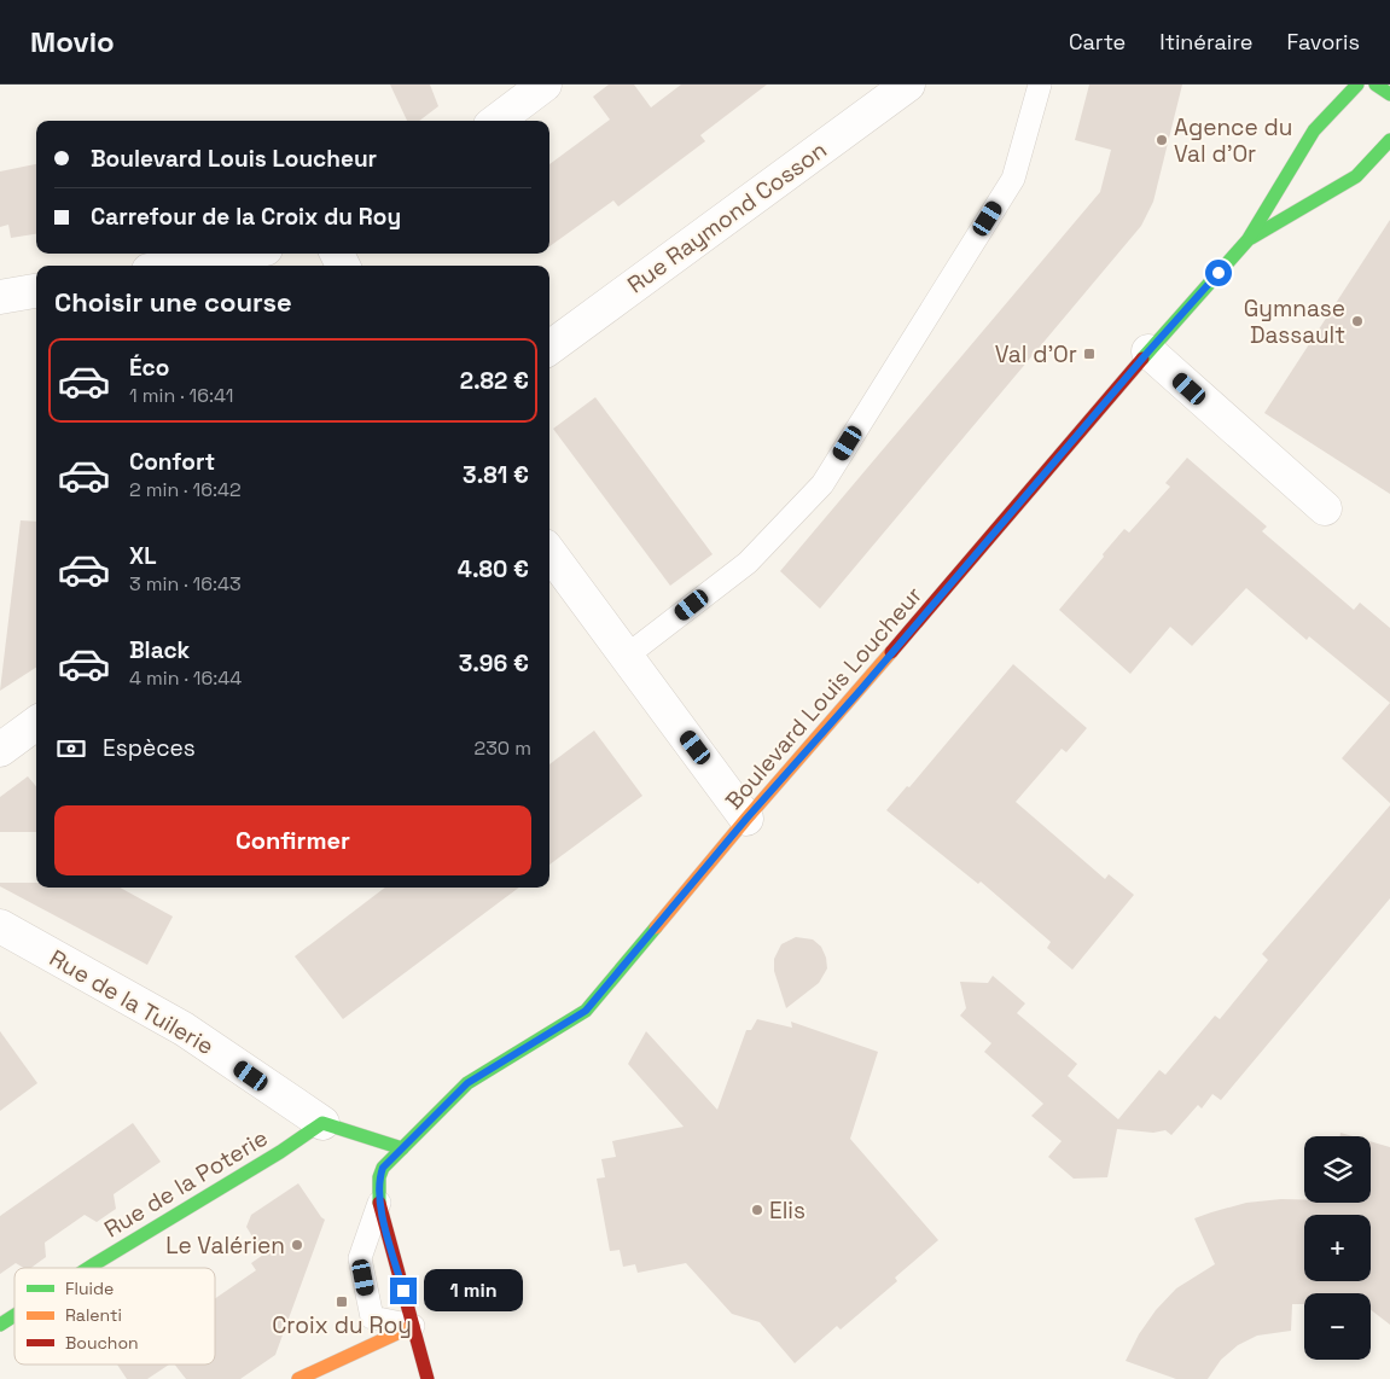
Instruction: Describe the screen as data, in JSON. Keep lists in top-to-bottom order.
{
  "streets": {
    "main road": ["Boulevard Louis Loucheur", "Rue de la Poterie"],
    "street": ["Rue Raymond Cosson", "Rue de la Tuilerie"]
  },
  "crossings": [
    ["Rue de la Tuilerie", "Rue de la Poterie"]
  ],
  "places": {
    "other": [
      "Agence du Val d’Or",
      "Gymnase Dassault",
      "Elis",
      "Le Valérien"
    ],
    "transit": ["Val d'Or", "Croix du Roy"]
  },
  "legend": ["Fluide", "Ralenti", "Bouchon"],
  "page": {
    "header": "Movio",
    "nav": ["Carte", "Itinéraire", "Favoris"],
    "banner": ["Boulevard Louis Loucheur", "Carrefour de la Croix du Roy"],
    "heading": "Choisir une course",
    "list": [
      {
        "name": "Éco",
        "note": "1 min · 16:41",
        "value": "2.82 €"
      },
      {
        "name": "Confort",
        "note": "2 min · 16:42",
        "value": "3.81 €"
      },
      {
        "name": "XL",
        "note": "3 min · 16:43",
        "value": "4.80 €"
      },
      {
        "name": "Black",
        "note": "4 min · 16:44",
        "value": "3.96 €"
      }
    ],
    "pay": ["Espèces", "230 m"],
    "buttons": "Confirmer",
    "map_buttons": ["+", "−"],
    "bubble": "1 min"
  }
}
